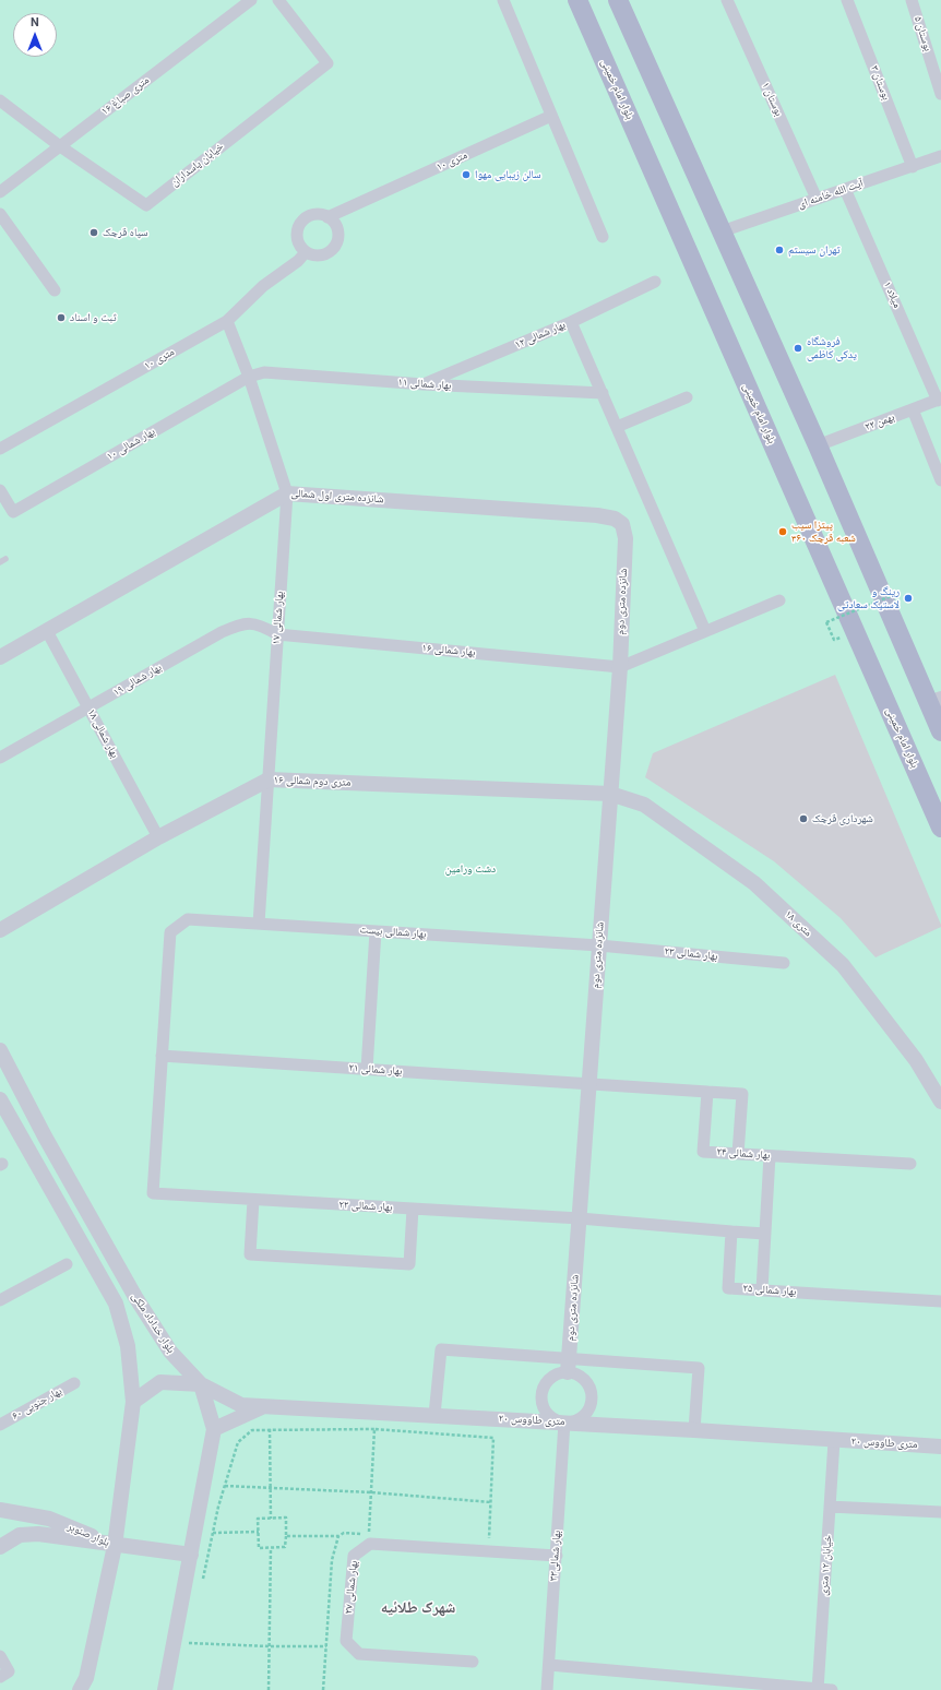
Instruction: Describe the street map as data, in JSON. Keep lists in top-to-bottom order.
{
  "streets": {
    "main road": ["بلوار امام خمینی"],
    "street": [
      "بوستان ۵",
      "بوستان ۳",
      "۱۶ متری صباغ",
      "بوستان ۱",
      "۱۰ متری",
      "خیابان پاسداران",
      "آیت الله خامنه ای",
      "میلاد ۱",
      "بهار شمالی ۱۲",
      "بهار شمالی ۱۱",
      "۲۲ بهمن",
      "بهار شمالی ۱۰",
      "شانزده متری اول شمالی",
      "شانزده متری دوم",
      "بهار شمالی ۱۷",
      "بهار شمالی ۱۶",
      "بهار شمالی ۱۹",
      "بهار شمالی ۱۸",
      "۱۶ متری دوم شمالی",
      "۱۸ متری",
      "بهار شمالی بیست",
      "بهار شمالی ۲۳",
      "بهار شمالی ۲۱",
      "بهار شمالی ۲۴",
      "بهار شمالی ۲۲",
      "بهار شمالی ۲۵",
      "بلوار خداداد ملکی",
      "بهار جنوبی ۶۰",
      "۲۰ متری طاووس",
      "بلوار صنوبر",
      "بهار شمالی۳۳",
      "خیابان ۱۲ متری",
      "بهار شمالی ۲۷"
    ]
  },
  "crossings": [
    ["بوستان ۳", "آیت الله خامنه ای"],
    ["۱۶ متری صباغ", "خیابان پاسداران"],
    ["بوستان ۱", "آیت الله خامنه ای"],
    ["۱۰ متری", "بهار شمالی ۱۷"],
    ["آیت الله خامنه ای", "میلاد ۱"],
    ["میلاد ۱", "۲۲ بهمن"],
    ["بهار شمالی ۱۲", "بهار شمالی ۱۱"],
    ["بهار شمالی ۱۱", "بهار شمالی ۱۰"],
    ["بهار شمالی ۱۱", "بهار شمالی ۱۷"],
    ["بهار شمالی ۱۰", "بهار شمالی ۱۷"],
    ["شانزده متری اول شمالی", "شانزده متری دوم"],
    ["شانزده متری اول شمالی", "بهار شمالی ۱۷"],
    ["شانزده متری اول شمالی", "بهار شمالی ۱۸"],
    ["شانزده متری دوم", "بهار شمالی ۱۶"],
    ["شانزده متری دوم", "۱۶ متری دوم شمالی"],
    ["شانزده متری دوم", "۱۸ متری"],
    ["شانزده متری دوم", "بهار شمالی بیست"],
    ["شانزده متری دوم", "بهار شمالی ۲۳"],
    ["شانزده متری دوم", "بهار شمالی ۲۱"],
    ["شانزده متری دوم", "بهار شمالی ۲۲"],
    ["شانزده متری دوم", "۲۰ متری طاووس"],
    ["شانزده متری دوم", "بهار شمالی۳۳"],
    ["بهار شمالی ۱۷", "بهار شمالی ۱۶"],
    ["بهار شمالی ۱۷", "بهار شمالی ۱۹"],
    ["بهار شمالی ۱۷", "۱۶ متری دوم شمالی"],
    ["بهار شمالی ۱۷", "بهار شمالی بیست"],
    ["بهار شمالی ۱۶", "بهار شمالی ۱۹"],
    ["بهار شمالی ۱۹", "بهار شمالی ۱۸"],
    ["بهار شمالی ۱۸", "۱۶ متری دوم شمالی"],
    ["۱۶ متری دوم شمالی", "۱۸ متری"],
    ["بهار شمالی بیست", "بهار شمالی ۲۳"],
    ["بهار شمالی بیست", "بهار شمالی ۲۱"],
    ["بهار شمالی بیست", "بهار شمالی ۲۲"],
    ["بهار شمالی ۲۱", "بهار شمالی ۲۲"],
    ["بلوار خداداد ملکی", "۲۰ متری طاووس"],
    ["بلوار خداداد ملکی", "بلوار صنوبر"],
    ["۲۰ متری طاووس", "بهار شمالی۳۳"],
    ["۲۰ متری طاووس", "خیابان ۱۲ متری"],
    ["بهار شمالی۳۳", "بهار شمالی ۲۷"]
  ],
  "districts": ["شهرک طلائیه"],
  "parks": ["دشت ورامین"],
  "places": [
    "سالن زیبایی مهوا",
    "سپاه قرچک",
    "تهران سیستم",
    "ثبت و اسناد",
    "فروشگاه یدکی کاظمی",
    "پیتزا سیب ۳۶۰ شعبه قرچک",
    "رینگ و لاستیک سعادتی",
    "شهرداری قرچک"
  ],
  "north": "top"
}
